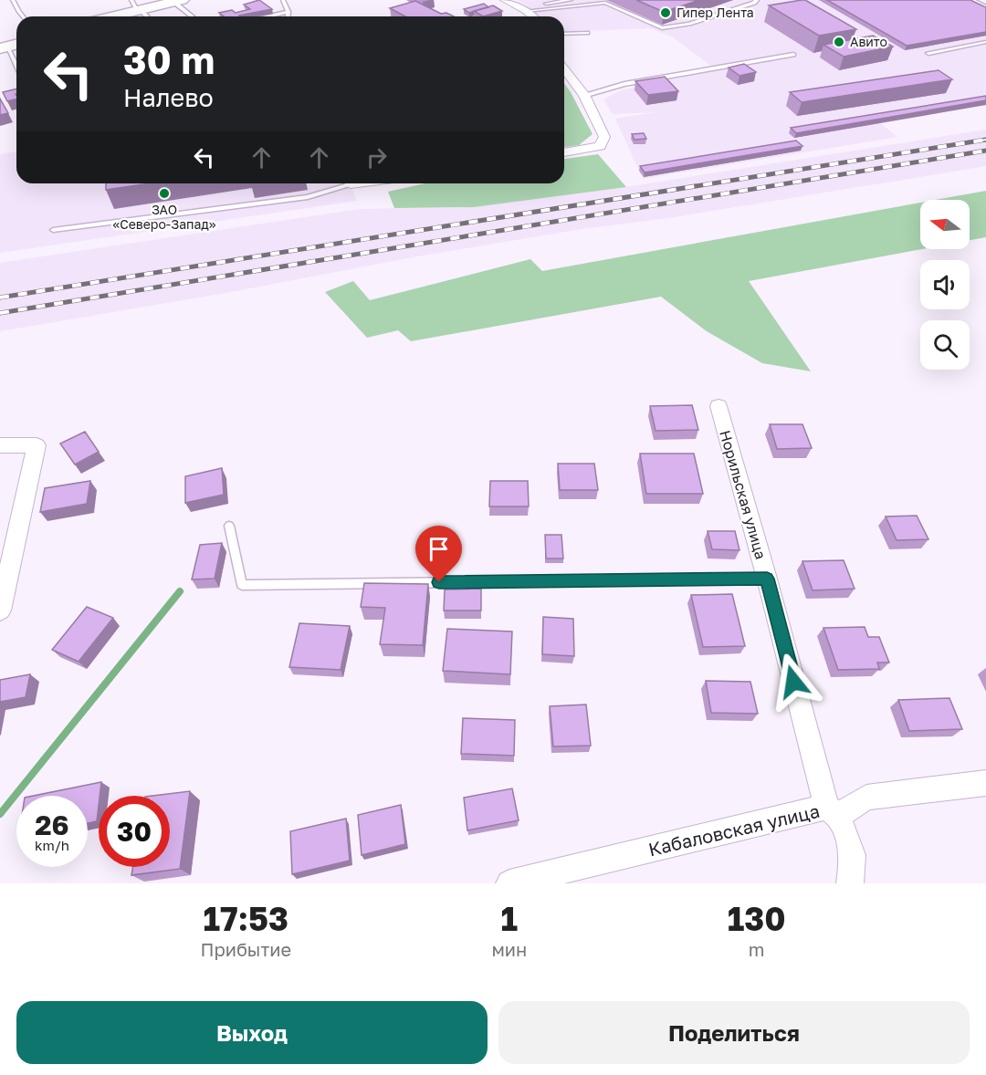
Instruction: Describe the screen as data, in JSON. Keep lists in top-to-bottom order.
{
  "streets": {
    "street": ["Норильская улица", "Кабаловская улица"]
  },
  "crossings": [
    ["Норильская улица", "Кабаловская улица"]
  ],
  "places": ["Гипер Лента", "Авито", "ЗАО «Северо-Запад»"],
  "north": "left",
  "page": {
    "turn": ["30 m", "Налево"],
    "speed": "26 km/h",
    "limit": "30",
    "eta": [
      "17:53",
      "Прибытие",
      "1",
      "мин",
      "130",
      "m"
    ],
    "buttons": ["Выход", "Поделиться"]
  }
}
